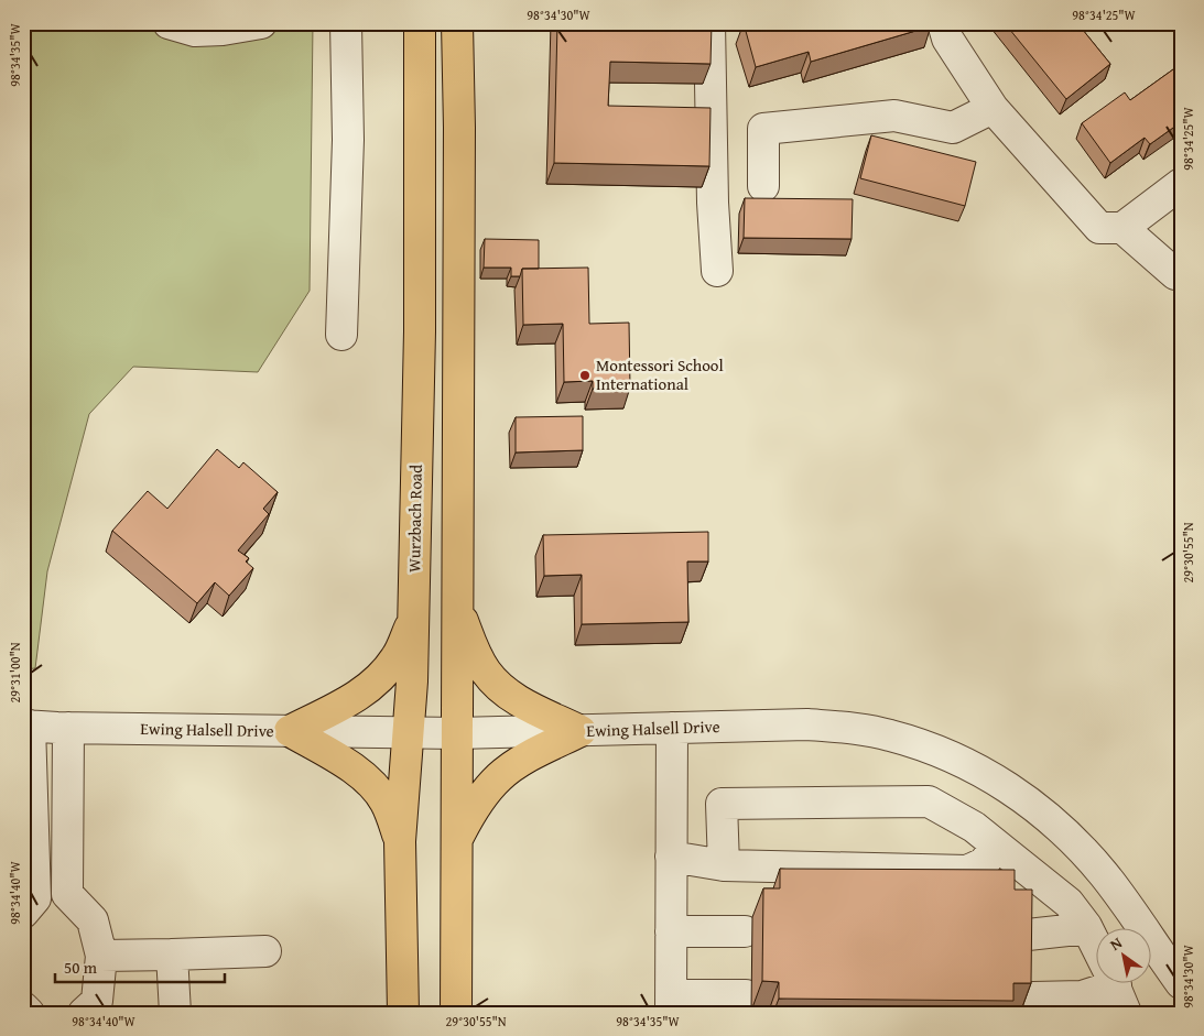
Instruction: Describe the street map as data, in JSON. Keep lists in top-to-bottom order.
{
  "streets": {
    "main road": ["Wurzbach Road"],
    "street": ["Ewing Halsell Drive"]
  },
  "crossings": [
    ["Wurzbach Road", "Ewing Halsell Drive"]
  ],
  "places": ["Montessori School International"],
  "scale_bar": "50 m",
  "north": "top left",
  "coordinates": [
    "98°34'30\"W",
    "98°34'25\"W",
    "98°34'35\"W",
    "29°30'55\"N",
    "29°31'00\"N",
    "98°34'40\"W"
  ]
}
